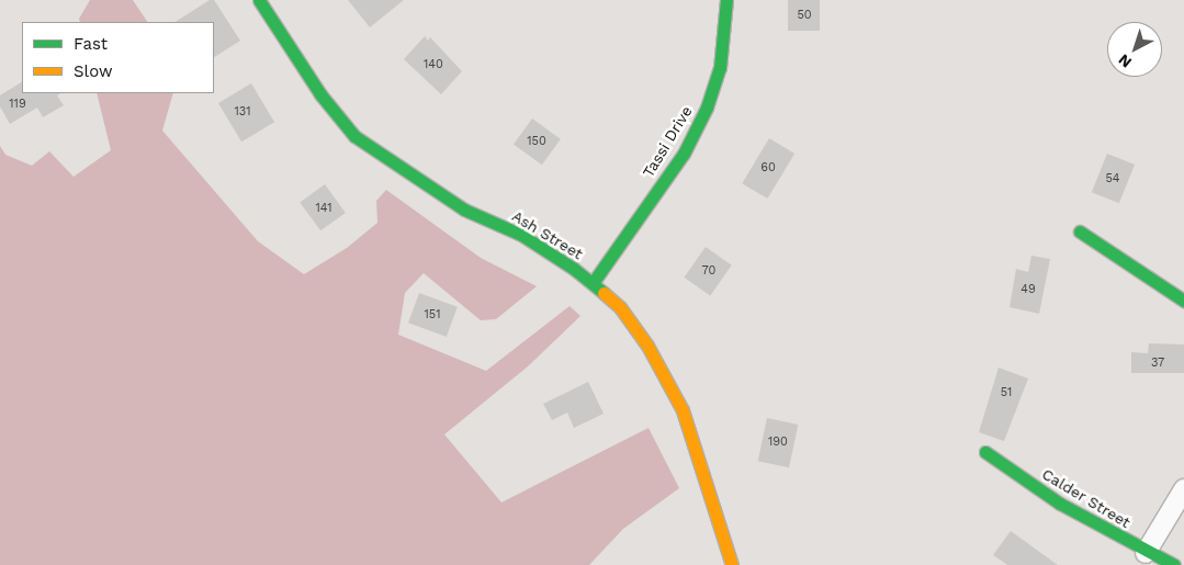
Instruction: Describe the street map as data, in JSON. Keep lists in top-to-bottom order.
{
  "streets": {
    "street": ["Tassi Drive", "Ash Street", "Calder Street"]
  },
  "crossings": [
    ["Tassi Drive", "Ash Street"]
  ],
  "house_numbers": [
    "50",
    "140",
    "119",
    "131",
    "150",
    "60",
    "54",
    "141",
    "70",
    "49",
    "151",
    "37",
    "51",
    "190"
  ],
  "legend": ["Fast", "Slow"],
  "north": "bottom left"
}
